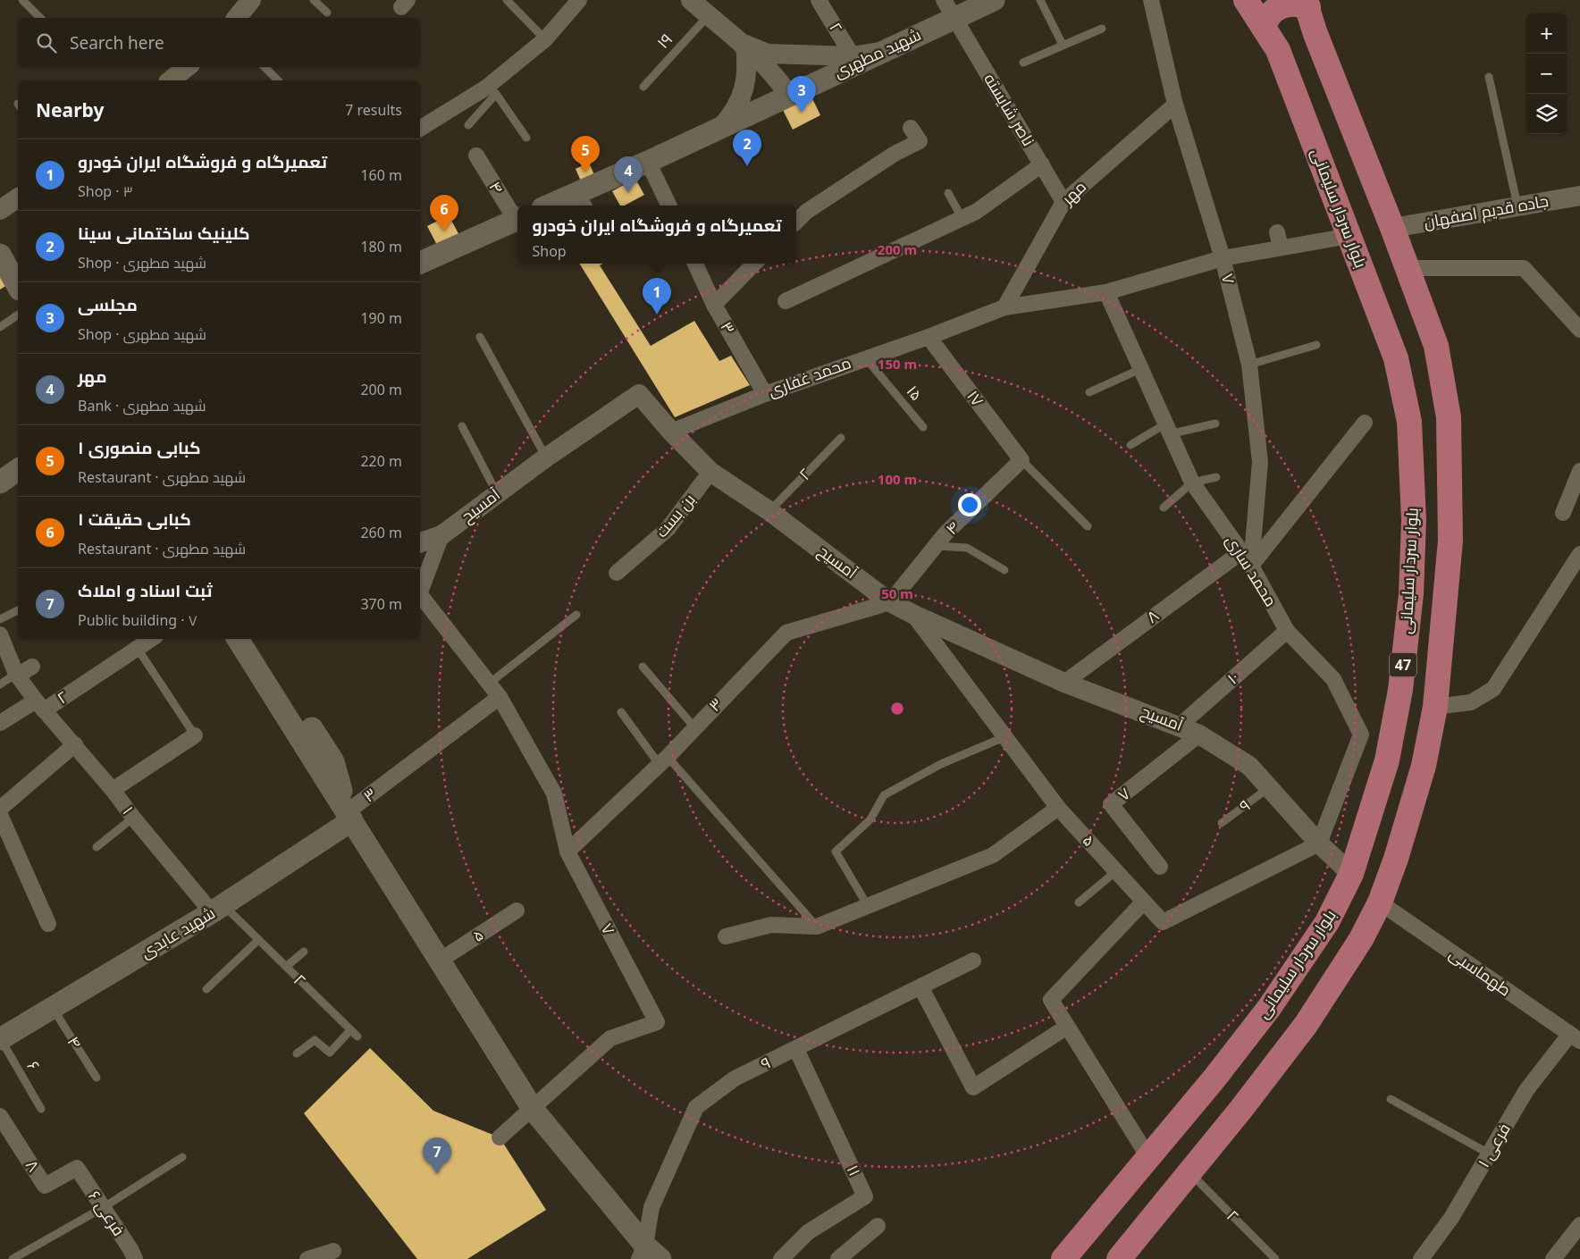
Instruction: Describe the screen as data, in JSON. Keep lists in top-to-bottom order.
{
  "streets": {
    "highway": ["بلوار سردار سلیمانی", "47"],
    "main road": ["شهید مطهری", "شهید عابدی"],
    "street": [
      "۲",
      "ناصر شایسته",
      "۴",
      "مهر",
      "جاده قدیم اصفهان",
      "۷",
      "۳",
      "محمد غفاری",
      "۱۷",
      "آمسیح",
      "بن بست",
      "محمد ساری",
      "۸",
      "۱۰",
      "۹",
      "۱",
      "۵",
      "طهماسبی",
      "فرعی ۱",
      "۱۱",
      "فرعی ۶"
    ],
    "lane": ["۱۹", "۱۵", "۶"]
  },
  "crossings": [
    ["۲", "آمسیح"],
    ["۲", "47"],
    ["۲", "۱"],
    ["۲", "شهید عابدی"],
    ["شهید مطهری", "ناصر شایسته"],
    ["ناصر شایسته", "مهر"],
    ["۴", "۳"],
    ["۴", "۱۷"],
    ["۴", "آمسیح"],
    ["۴", "شهید عابدی"],
    ["مهر", "۷"],
    ["مهر", "محمد غفاری"],
    ["بلوار سردار سلیمانی", "محمد غفاری"],
    ["بلوار سردار سلیمانی", "آمسیح"],
    ["جاده قدیم اصفهان", "47"],
    ["۷", "۳"],
    ["۷", "محمد غفاری"],
    ["۷", "آمسیح"],
    ["۷", "محمد ساری"],
    ["۳", "محمد غفاری"],
    ["۳", "آمسیح"],
    ["۳", "شهید عابدی"],
    ["محمد غفاری", "۱۵"],
    ["محمد غفاری", "۱۷"],
    ["محمد غفاری", "آمسیح"],
    ["محمد غفاری", "محمد ساری"],
    ["آمسیح", "بن بست"],
    ["آمسیح", "محمد ساری"],
    ["آمسیح", "۸"],
    ["آمسیح", "۱۰"],
    ["آمسیح", "۹"],
    ["آمسیح", "۵"],
    ["محمد ساری", "۸"],
    ["محمد ساری", "۱۰"],
    ["محمد ساری", "۵"],
    ["۸", "فرعی ۶"],
    ["47", "طهماسبی"],
    ["۹", "۱۱"],
    ["۱", "شهید عابدی"],
    ["شهید عابدی", "۶"],
    ["طهماسبی", "فرعی ۱"]
  ],
  "page": {
    "map_buttons": ["+", "−"],
    "search": "Search here",
    "pins": [
      "3",
      "2",
      "5",
      "4",
      "6",
      "1",
      "7"
    ],
    "heading": ["Nearby", "7 results"],
    "list": [
      {
        "mark": "1",
        "name": "تعمیرگاه و فروشگاه ایران خودرو",
        "note": "Shop · ۳",
        "value": "160 m"
      },
      {
        "mark": "2",
        "name": "کلینیک ساختمانی سینا",
        "note": "Shop · شهید مطهری",
        "value": "180 m"
      },
      {
        "mark": "3",
        "name": "مجلسی",
        "note": "Shop · شهید مطهری",
        "value": "190 m"
      },
      {
        "mark": "4",
        "name": "مهر",
        "note": "Bank · شهید مطهری",
        "value": "200 m"
      },
      {
        "mark": "5",
        "name": "کبابی منصوری ۱",
        "note": "Restaurant · شهید مطهری",
        "value": "220 m"
      },
      {
        "mark": "6",
        "name": "کبابی حقیقت ۱",
        "note": "Restaurant · شهید مطهری",
        "value": "260 m"
      },
      {
        "mark": "7",
        "name": "ثبت اسناد و املاک",
        "note": "Public building · ۷",
        "value": "370 m"
      }
    ],
    "popup": ["تعمیرگاه و فروشگاه ایران خودرو", "Shop"]
  },
  "rings": [
    "200 m",
    "150 m",
    "100 m",
    "50 m"
  ]
}
